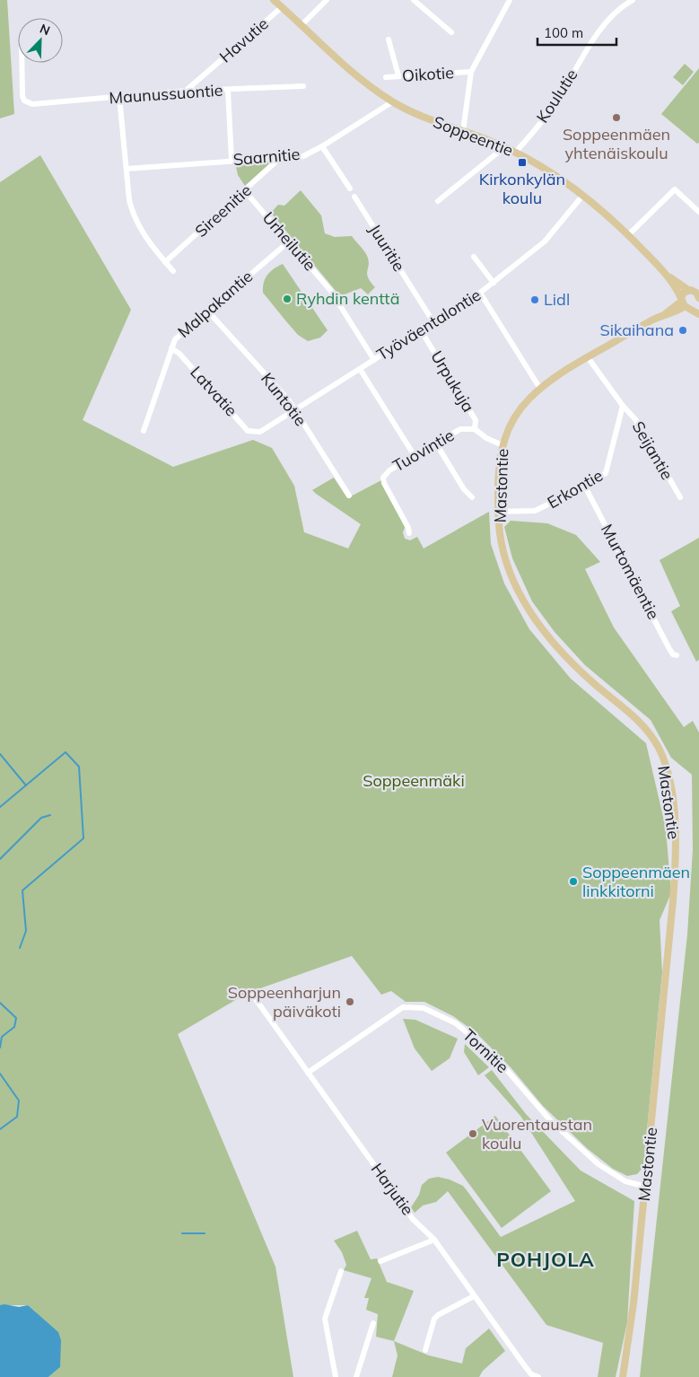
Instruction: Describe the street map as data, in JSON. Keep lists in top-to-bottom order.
{
  "streets": {
    "main road": ["Soppeentie", "Mastontie"],
    "street": [
      "Havutie",
      "Oikotie",
      "Maunussuontie",
      "Koulutie",
      "Saarnitie",
      "Sireenitie",
      "Urheilutie",
      "Juuritie",
      "Malpakantie",
      "Työväentalontie",
      "Urpukuja",
      "Latvatie",
      "Kuntotie",
      "Tuovintie",
      "Seijantie",
      "Erkontie",
      "Murtomäentie",
      "Tornitie",
      "Harjutie"
    ]
  },
  "crossings": [
    ["Havutie", "Maunussuontie"],
    ["Havutie", "Soppeentie"],
    ["Koulutie", "Soppeentie"],
    ["Soppeentie", "Saarnitie"],
    ["Soppeentie", "Työväentalontie"],
    ["Soppeentie", "Mastontie"],
    ["Saarnitie", "Sireenitie"],
    ["Sireenitie", "Urheilutie"],
    ["Urheilutie", "Malpakantie"],
    ["Urheilutie", "Työväentalontie"],
    ["Juuritie", "Työväentalontie"],
    ["Malpakantie", "Latvatie"],
    ["Malpakantie", "Kuntotie"],
    ["Työväentalontie", "Urpukuja"],
    ["Työväentalontie", "Latvatie"],
    ["Työväentalontie", "Kuntotie"],
    ["Urpukuja", "Tuovintie"],
    ["Urpukuja", "Mastontie"],
    ["Seijantie", "Erkontie"],
    ["Mastontie", "Erkontie"],
    ["Mastontie", "Tornitie"],
    ["Erkontie", "Murtomäentie"],
    ["Tornitie", "Harjutie"]
  ],
  "districts": ["POHJOLA"],
  "parks": ["Soppeenmäki"],
  "places": {
    "other": [
      "Soppeenmäen yhtenäiskoulu",
      "Ryhdin kenttä",
      "Lidl",
      "Sikaihana",
      "Soppeenmäen linkkitorni",
      "Soppeenharjun päiväkoti",
      "Vuorentaustan koulu"
    ],
    "transit": ["Kirkonkylän koulu"]
  },
  "scale_bar": "100 m",
  "north": "top right"
}
